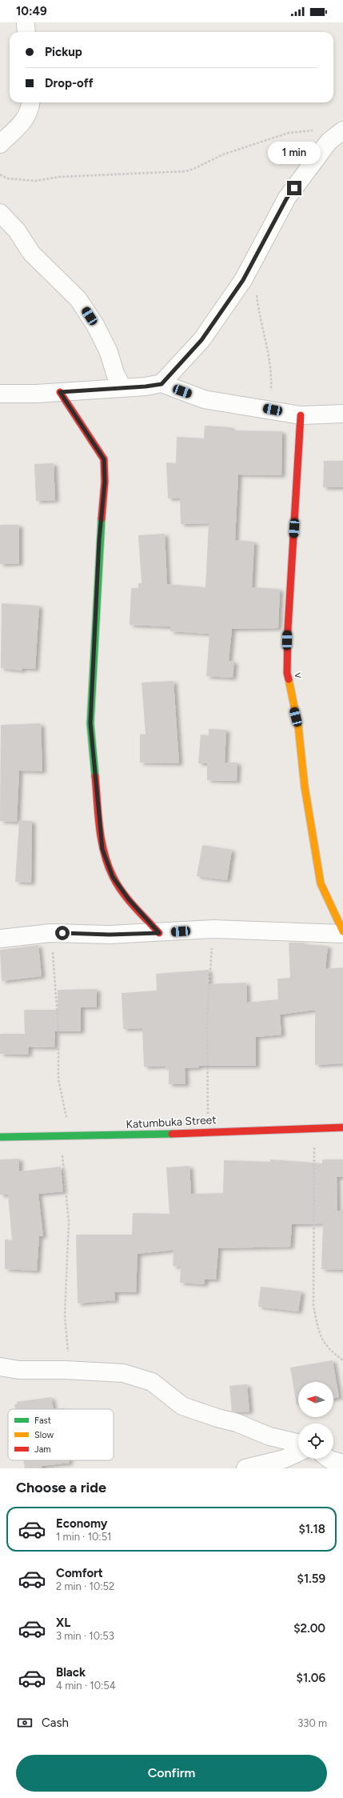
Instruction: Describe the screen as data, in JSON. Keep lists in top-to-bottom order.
{
  "streets": {
    "street": ["v", "Katumbuka Street"]
  },
  "legend": ["Fast", "Slow", "Jam"],
  "north": "left",
  "page": {
    "status": "10:49",
    "banner": ["Pickup", "Drop-off"],
    "bubble": "1 min",
    "heading": "Choose a ride",
    "list": [
      {
        "name": "Economy",
        "note": "1 min · 10:51",
        "value": "$1.18"
      },
      {
        "name": "Comfort",
        "note": "2 min · 10:52",
        "value": "$1.59"
      },
      {
        "name": "XL",
        "note": "3 min · 10:53",
        "value": "$2.00"
      },
      {
        "name": "Black",
        "note": "4 min · 10:54",
        "value": "$1.06"
      }
    ],
    "pay": ["Cash", "330 m"],
    "buttons": "Confirm"
  }
}
